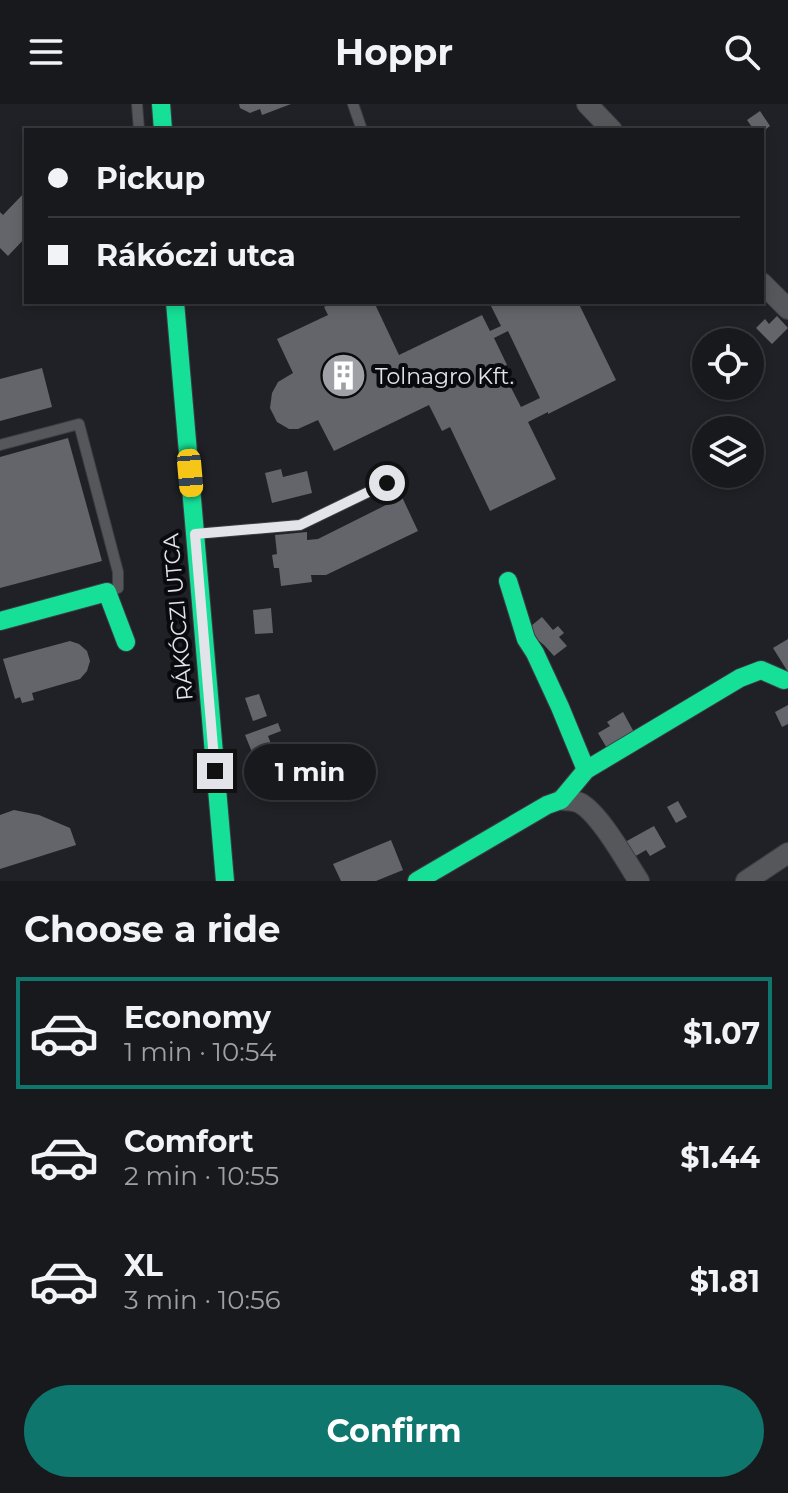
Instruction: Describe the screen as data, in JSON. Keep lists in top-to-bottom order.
{
  "streets": {
    "street": ["RÁKÓCZI UTCA"]
  },
  "places": {
    "building": ["Tolnagro Kft."]
  },
  "page": {
    "header": "Hoppr",
    "banner": ["Pickup", "Rákóczi utca"],
    "bubble": "1 min",
    "heading": "Choose a ride",
    "list": [
      {
        "name": "Economy",
        "note": "1 min · 10:54",
        "value": "$1.07"
      },
      {
        "name": "Comfort",
        "note": "2 min · 10:55",
        "value": "$1.44"
      },
      {
        "name": "XL",
        "note": "3 min · 10:56",
        "value": "$1.81"
      }
    ],
    "buttons": "Confirm"
  }
}
